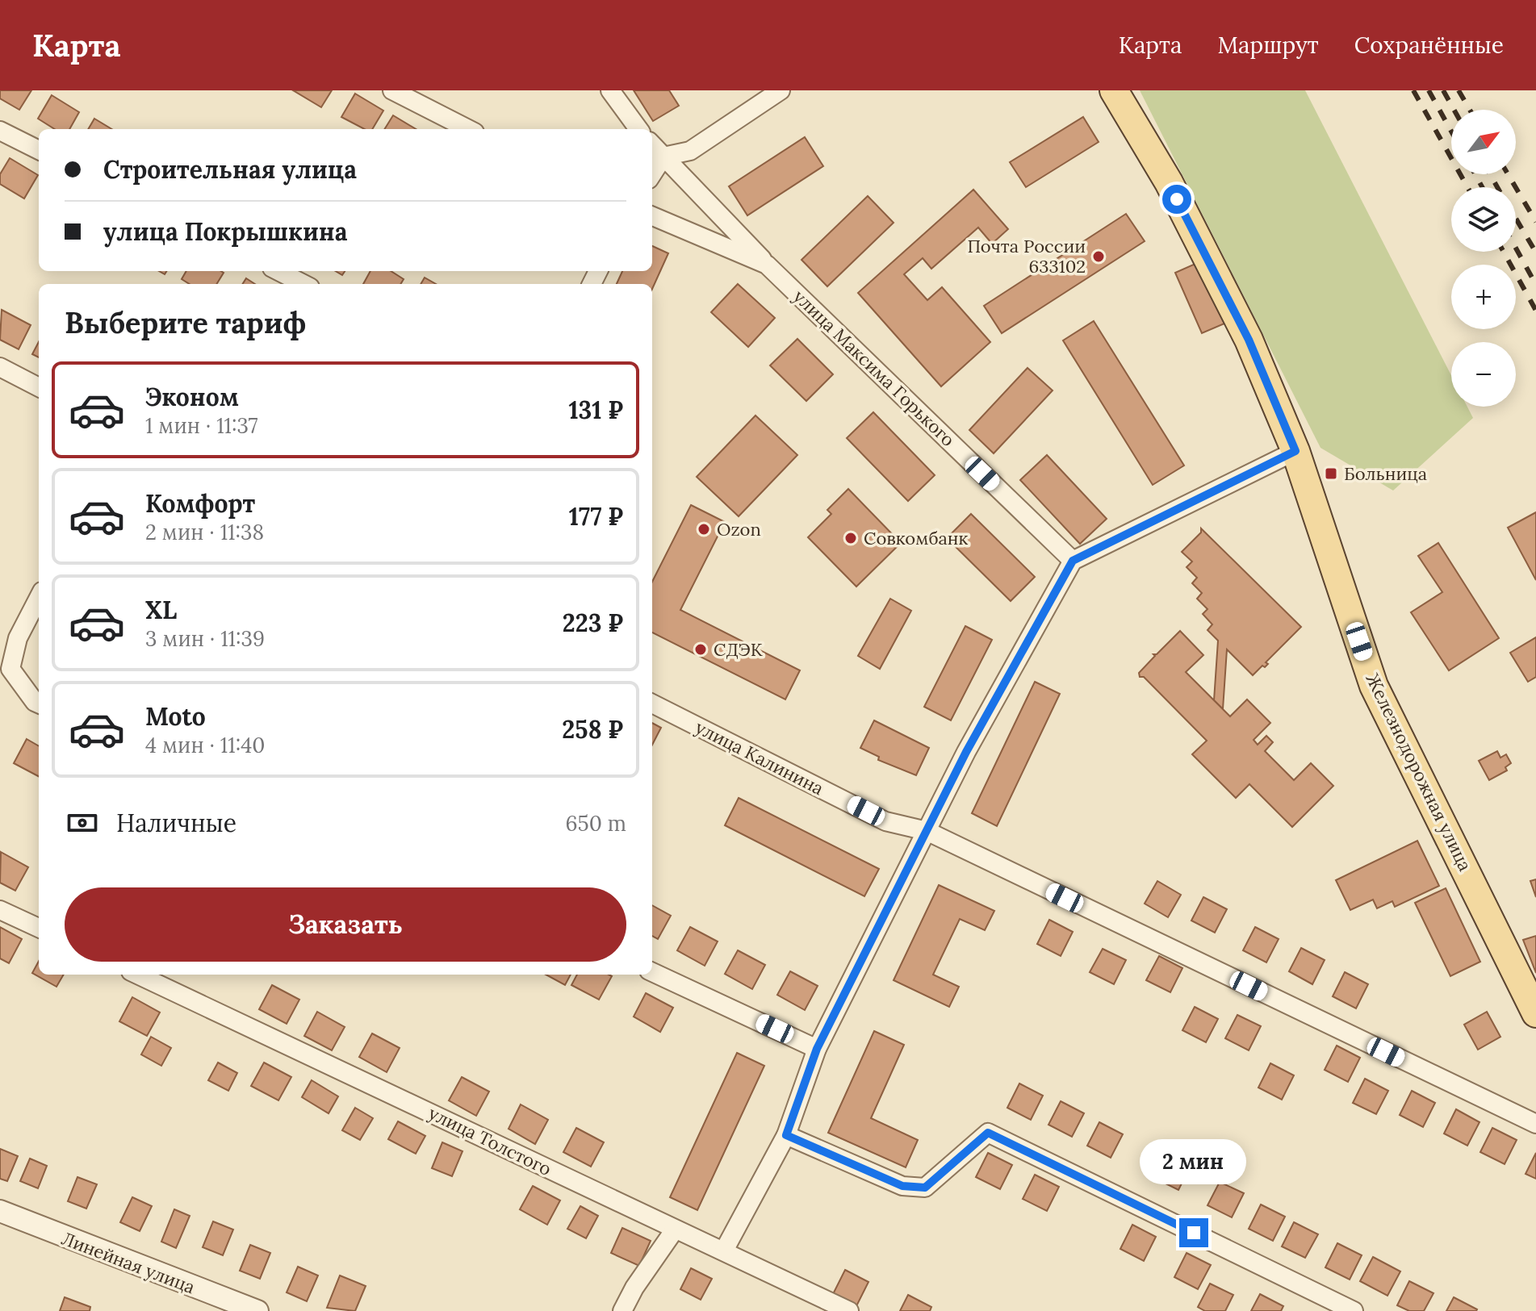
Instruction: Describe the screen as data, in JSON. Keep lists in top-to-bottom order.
{
  "streets": {
    "main road": ["Железнодорожная улица"],
    "street": [
      "улица Максима Горького",
      "улица Калинина",
      "улица Толстого",
      "Линейная улица"
    ]
  },
  "places": {
    "other": [
      "Почта России 633102",
      "Ozon",
      "Совкомбанк",
      "СДЭК"
    ],
    "transit": ["Больница"]
  },
  "north": "top right",
  "page": {
    "header": "Карта",
    "nav": ["Карта", "Маршрут", "Сохранённые"],
    "map_buttons": ["+", "−"],
    "banner": ["Строительная улица", "улица Покрышкина"],
    "heading": "Выберите тариф",
    "list": [
      {
        "name": "Эконом",
        "note": "1 мин · 11:37",
        "value": "131 ₽"
      },
      {
        "name": "Комфорт",
        "note": "2 мин · 11:38",
        "value": "177 ₽"
      },
      {
        "name": "XL",
        "note": "3 мин · 11:39",
        "value": "223 ₽"
      },
      {
        "name": "Moto",
        "note": "4 мин · 11:40",
        "value": "258 ₽"
      }
    ],
    "pay": ["Наличные", "650 m"],
    "buttons": "Заказать",
    "bubble": "2 мин"
  }
}
